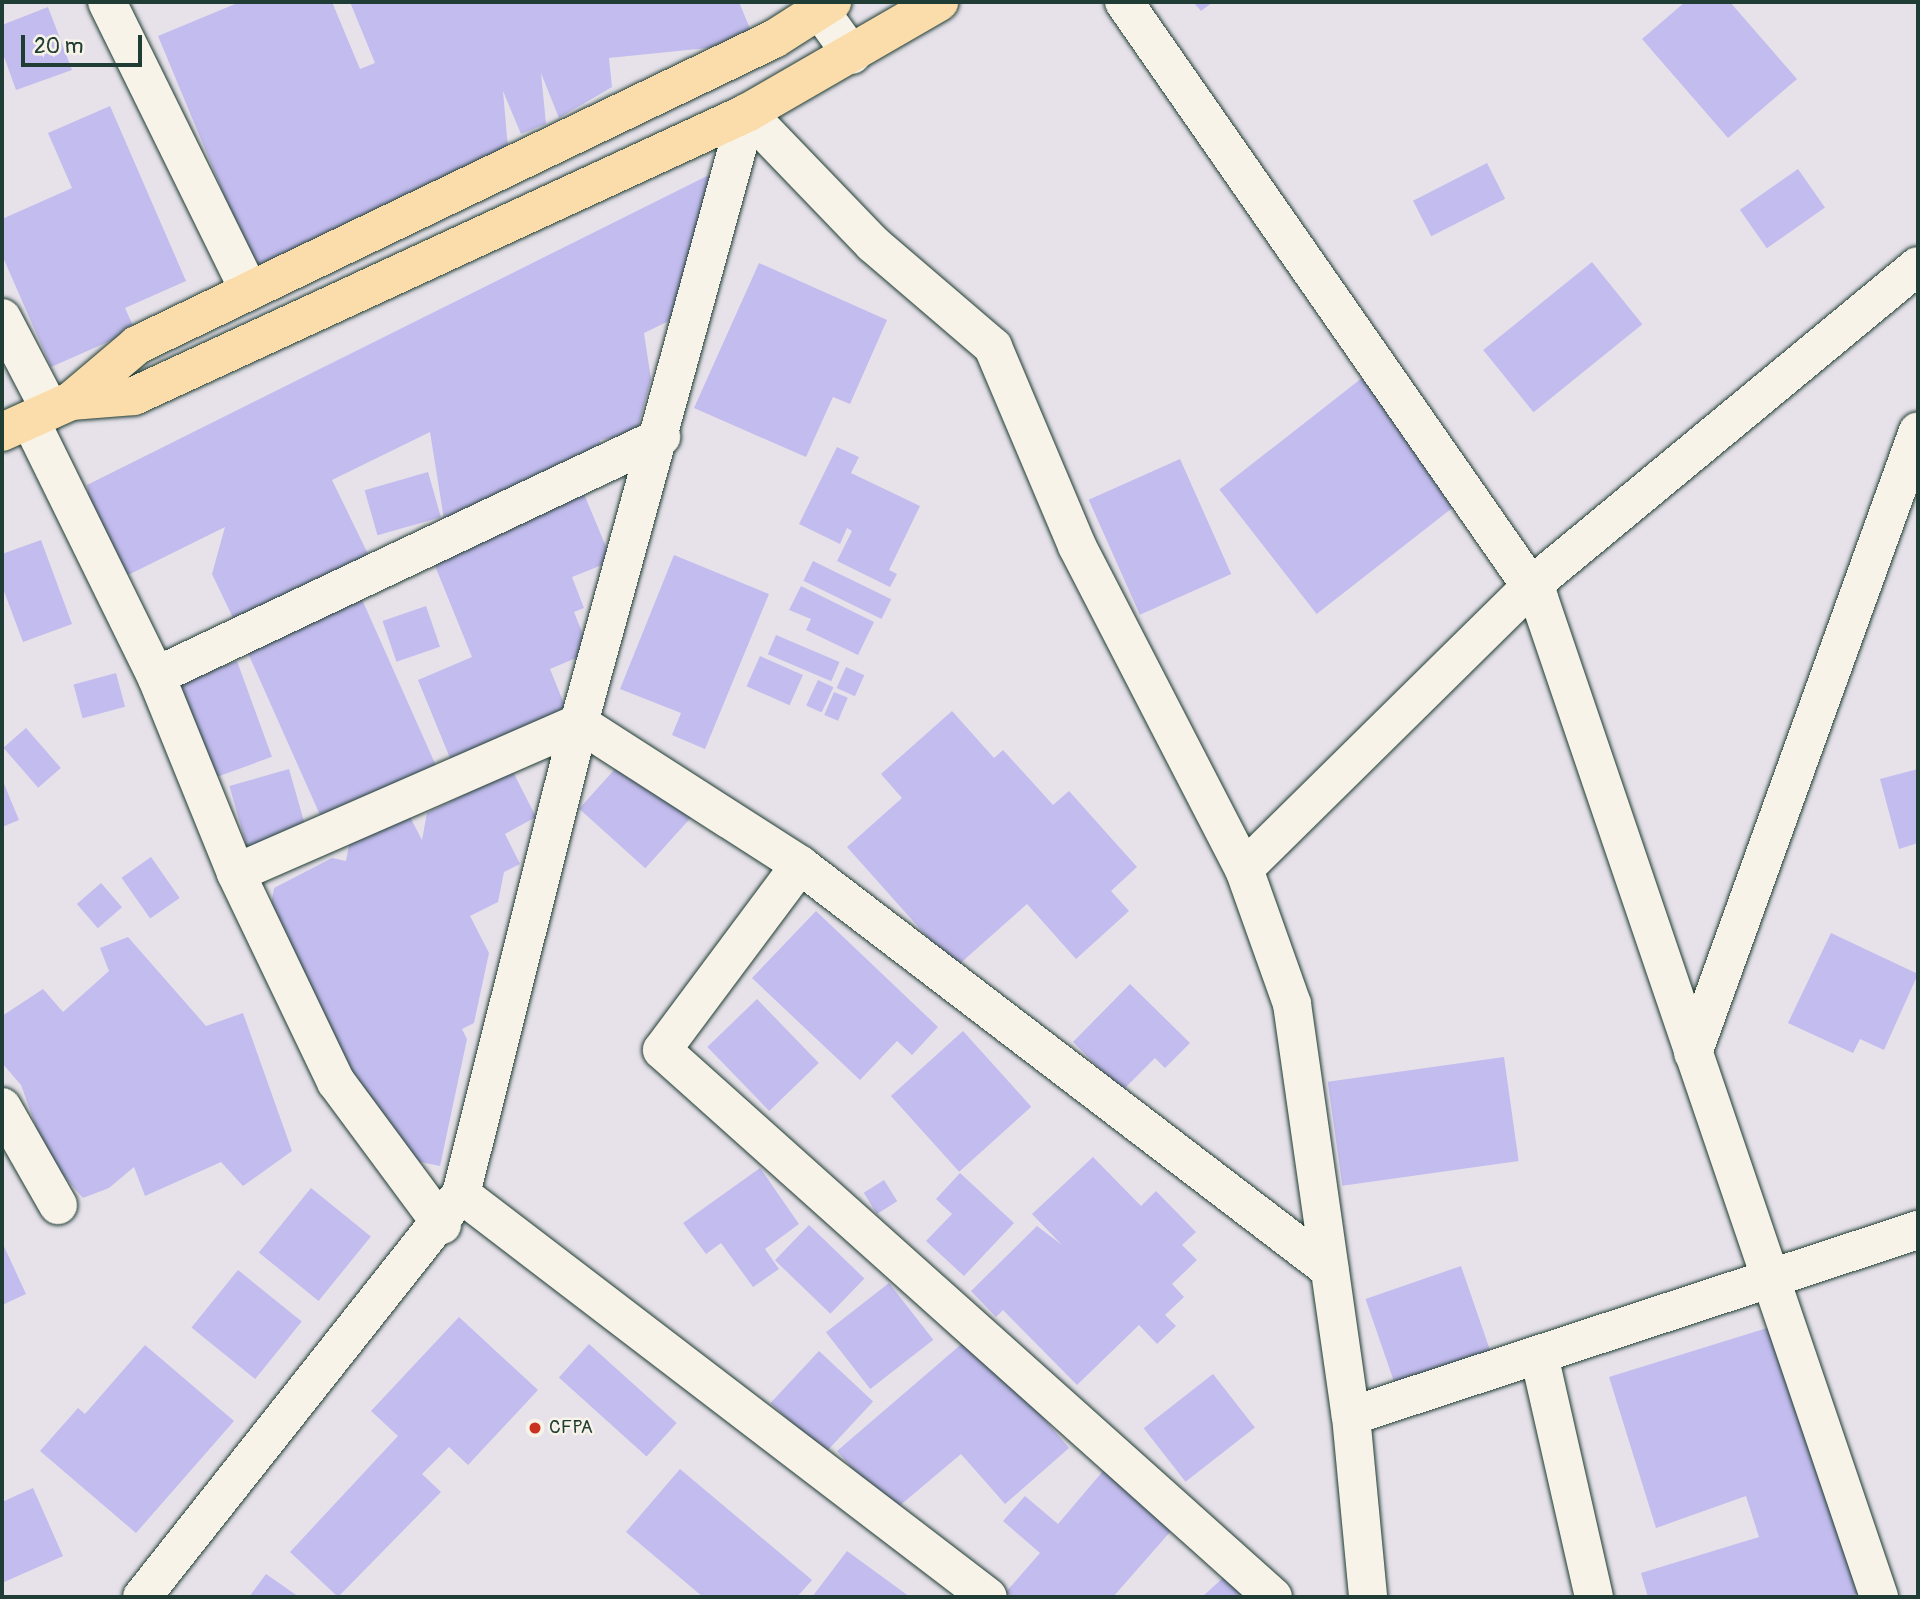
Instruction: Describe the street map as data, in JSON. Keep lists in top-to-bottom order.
{
  "places": ["CFPA"],
  "scale_bar": "20 m"
}
